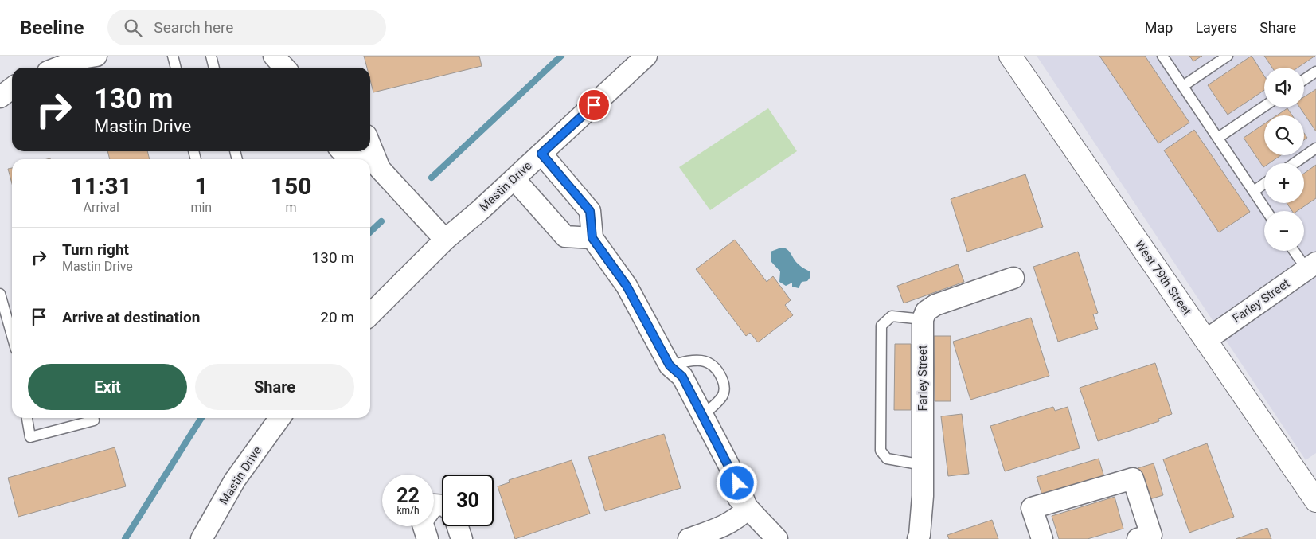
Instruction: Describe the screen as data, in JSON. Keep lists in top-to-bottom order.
{
  "streets": {
    "street": ["Mastin Drive", "West 79th Street", "Farley Street"]
  },
  "crossings": [
    ["West 79th Street", "Farley Street"]
  ],
  "page": {
    "header": "Beeline",
    "search": "Search here",
    "nav": ["Map", "Layers", "Share"],
    "map_buttons": ["+", "−"],
    "turn": ["130 m", "Mastin Drive"],
    "eta": [
      "11:31",
      "Arrival",
      "1",
      "min",
      "150",
      "m"
    ],
    "list": [
      {
        "name": "Turn right",
        "note": "Mastin Drive",
        "value": "130 m"
      },
      {
        "name": "Arrive at destination",
        "value": "20 m"
      }
    ],
    "buttons": ["Exit", "Share"],
    "speed": "22 km/h",
    "limit": "30"
  }
}
